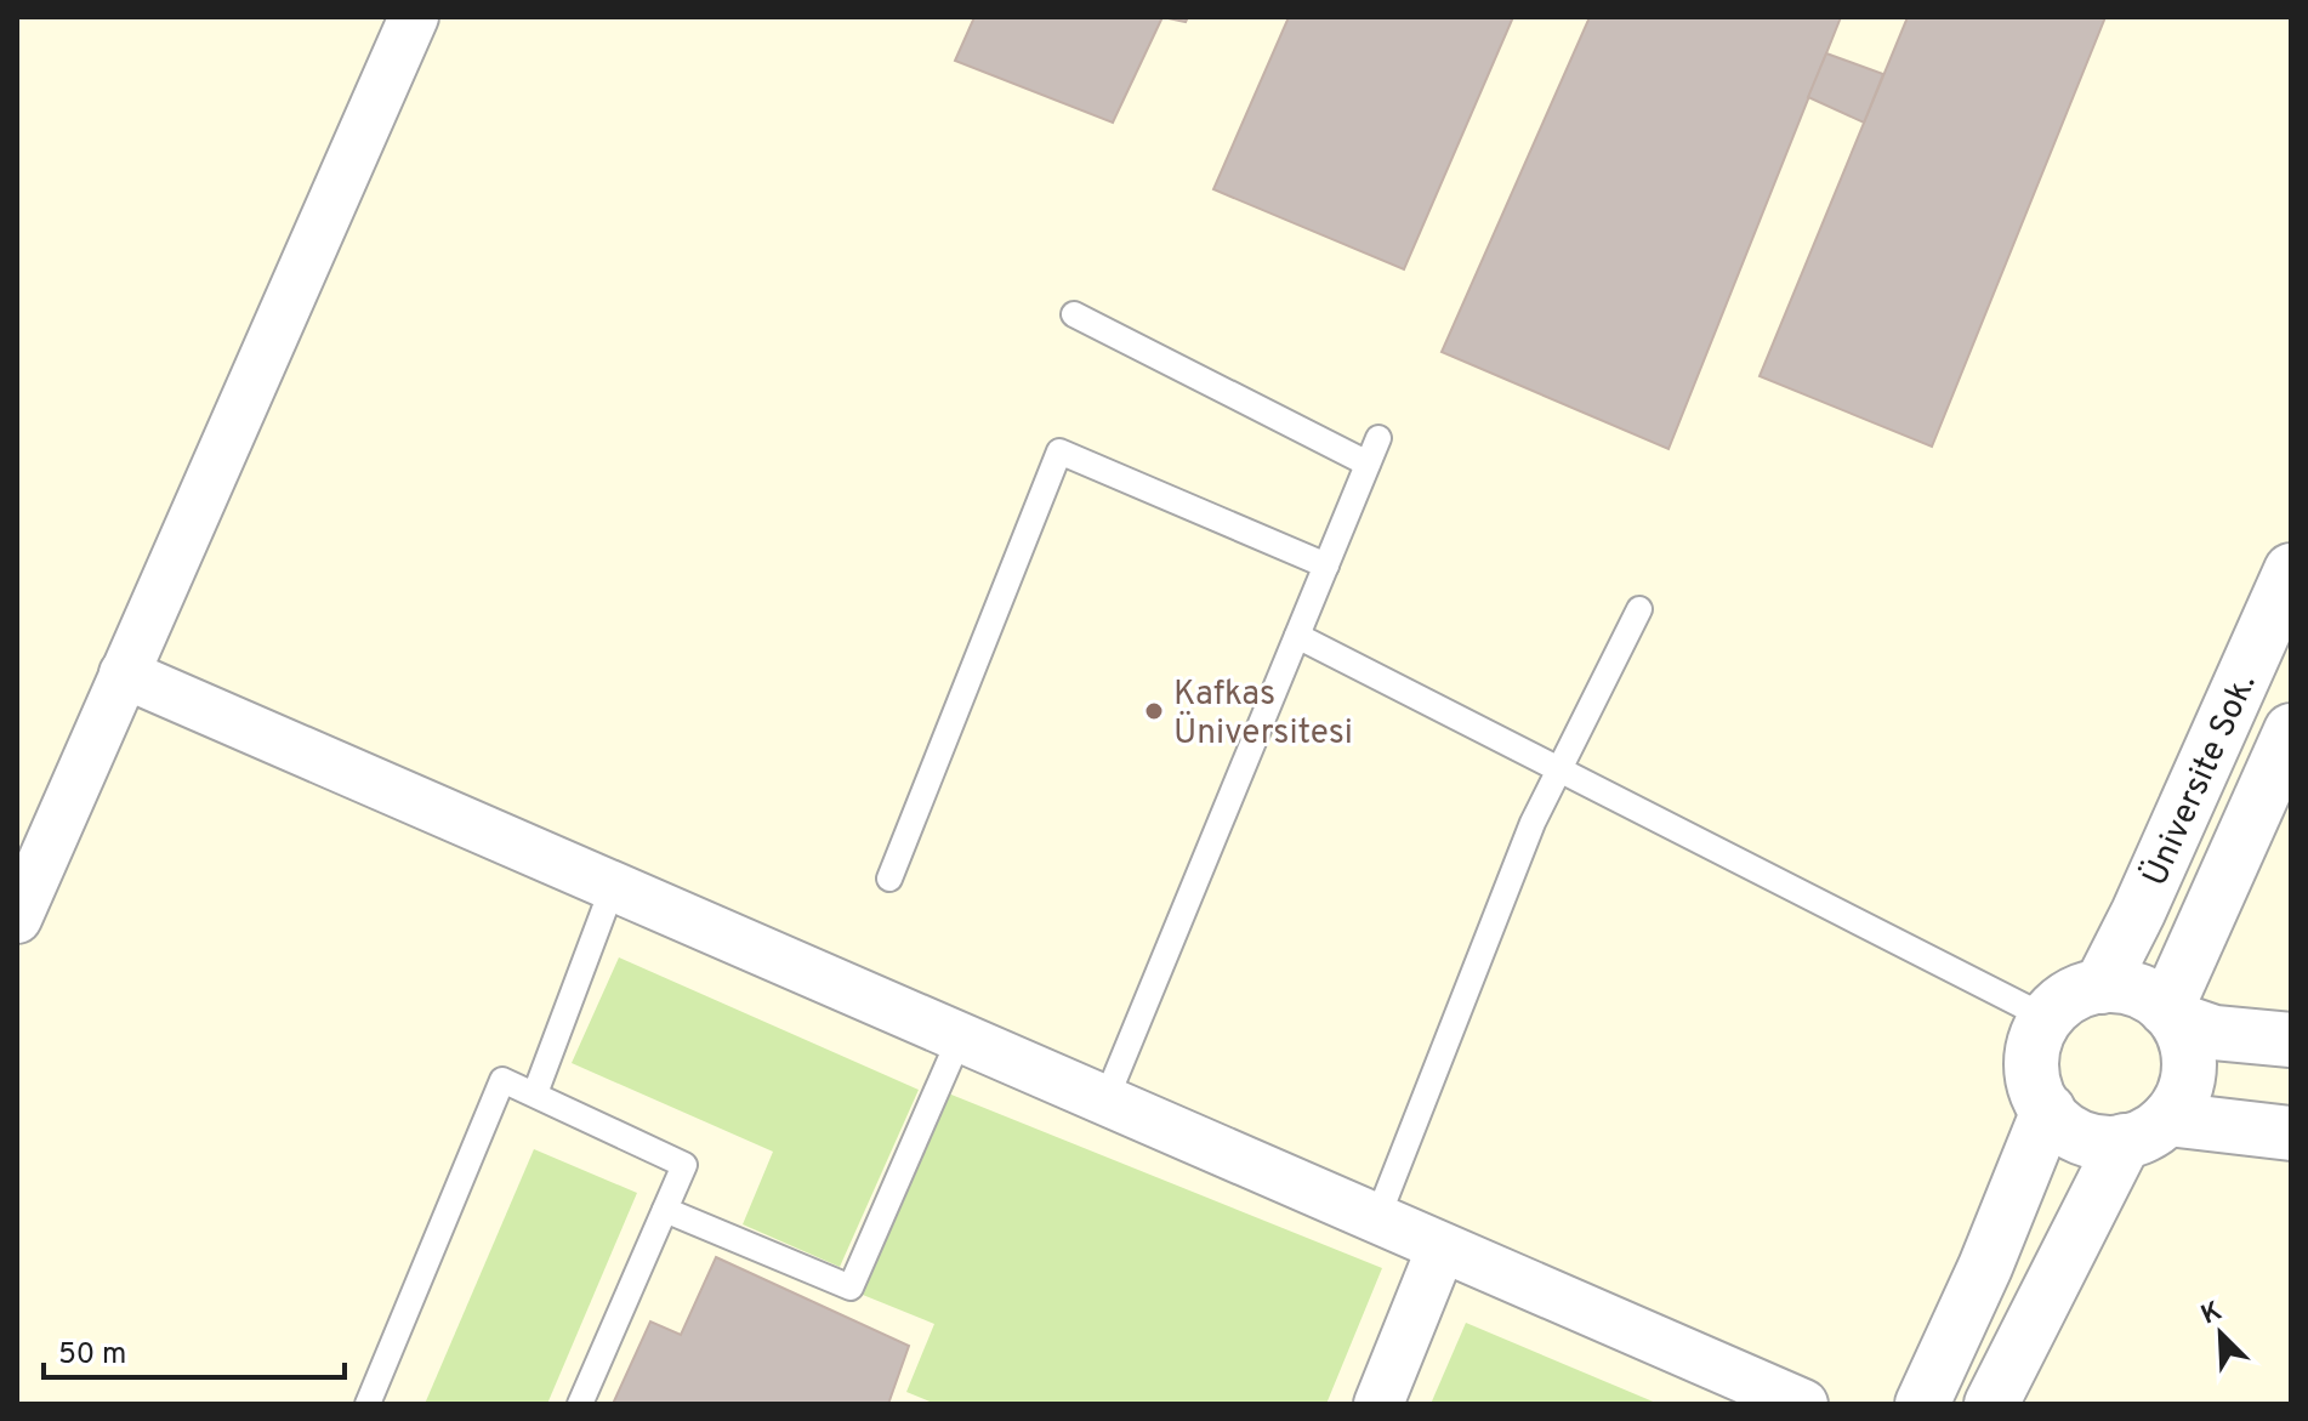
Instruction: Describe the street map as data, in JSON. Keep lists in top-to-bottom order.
{
  "streets": {
    "street": ["Üniversite Sok."]
  },
  "places": ["Kafkas Üniversitesi"],
  "scale_bar": "50 m",
  "north": "top left"
}
